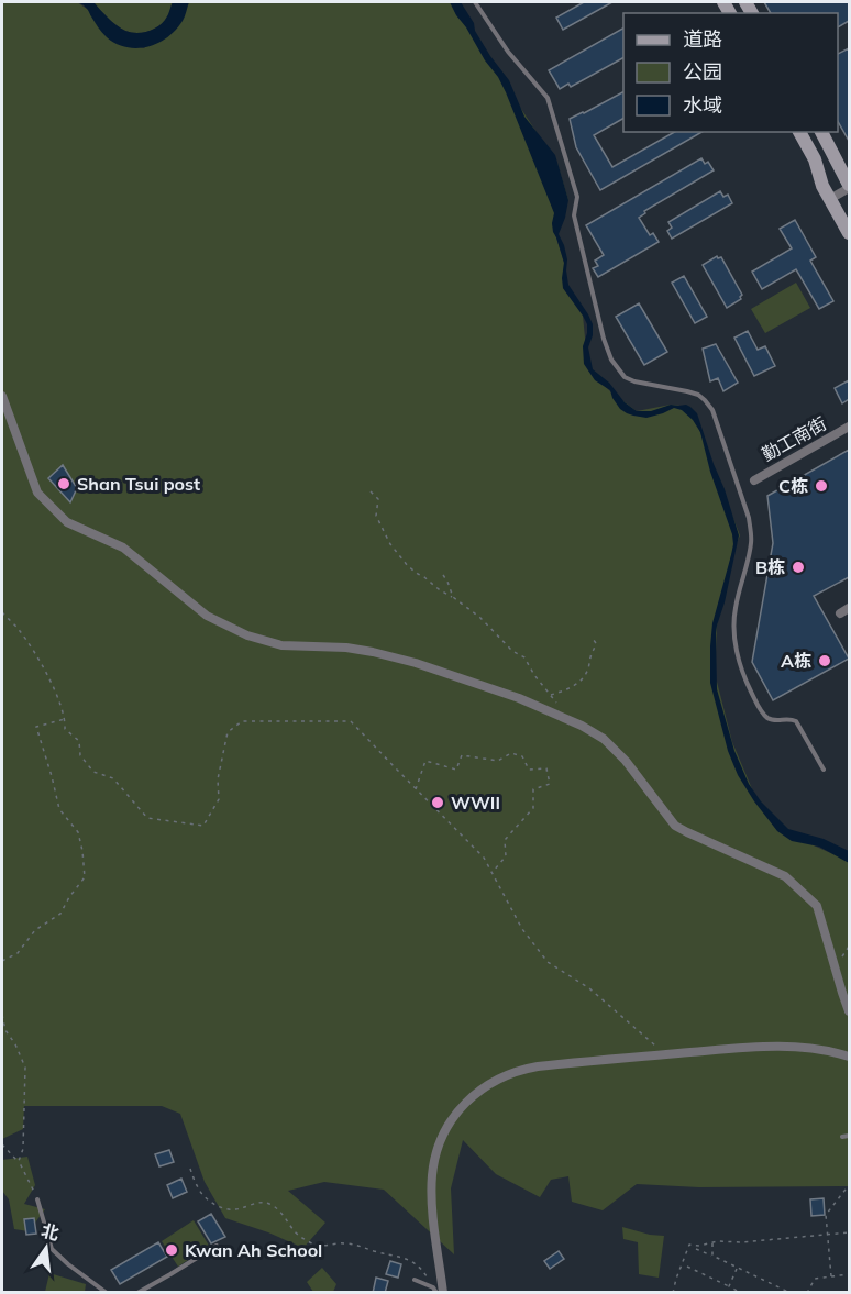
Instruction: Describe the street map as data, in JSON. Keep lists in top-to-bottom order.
{
  "streets": {
    "street": ["勤工南街"]
  },
  "places": [
    "Shan Tsui post",
    "C栋",
    "B栋",
    "A栋",
    "WWII",
    "Kwan Ah School"
  ],
  "legend": ["道路", "公园", "水域"],
  "north": "top"
}
